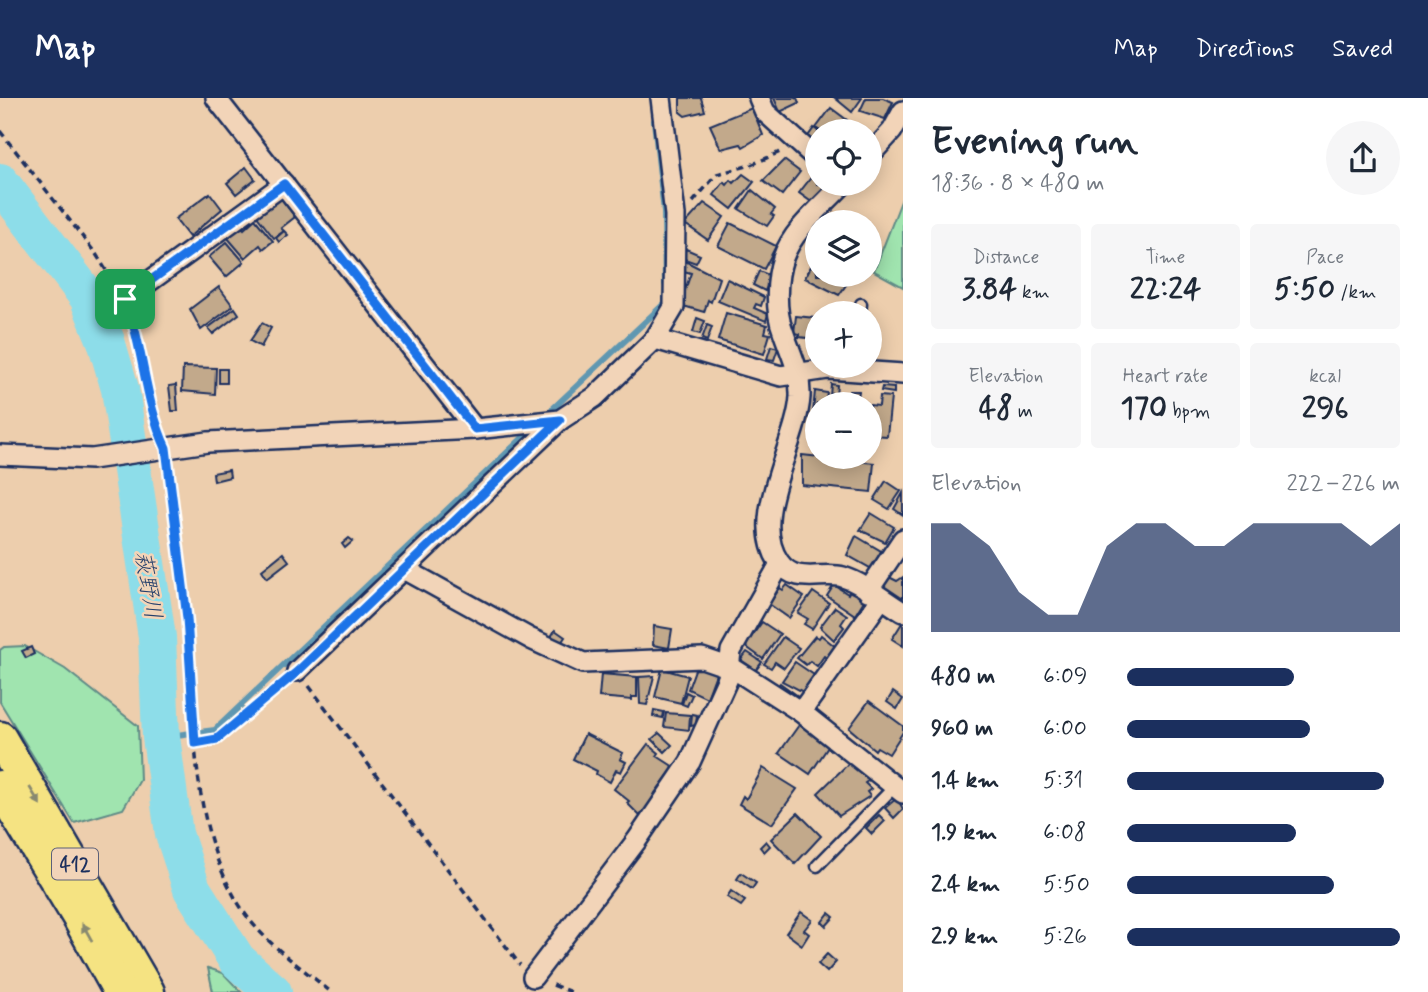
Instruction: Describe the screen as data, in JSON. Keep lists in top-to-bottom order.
{
  "streets": {
    "highway": ["412"]
  },
  "water": ["萩野川"],
  "page": {
    "header": "Map",
    "nav": ["Map", "Directions", "Saved"],
    "heading": ["Evening run", "18:36 · 8 × 480 m"],
    "map_buttons": ["+", "−"],
    "stats": [
      ["Distance", "3.84 km"],
      ["Time", "22:24"],
      ["Pace", "5:50 /km"],
      ["Elevation", "48 m"],
      ["Heart rate", "170 bpm"],
      ["kcal", "296"]
    ],
    "chart": ["Elevation", "222–226 m"],
    "list": [
      {
        "name": "480 m",
        "note": "6:09"
      },
      {
        "name": "960 m",
        "note": "6:00"
      },
      {
        "name": "1.4 km",
        "note": "5:31"
      },
      {
        "name": "1.9 km",
        "note": "6:08"
      },
      {
        "name": "2.4 km",
        "note": "5:50"
      },
      {
        "name": "2.9 km",
        "note": "5:26"
      }
    ]
  }
}
